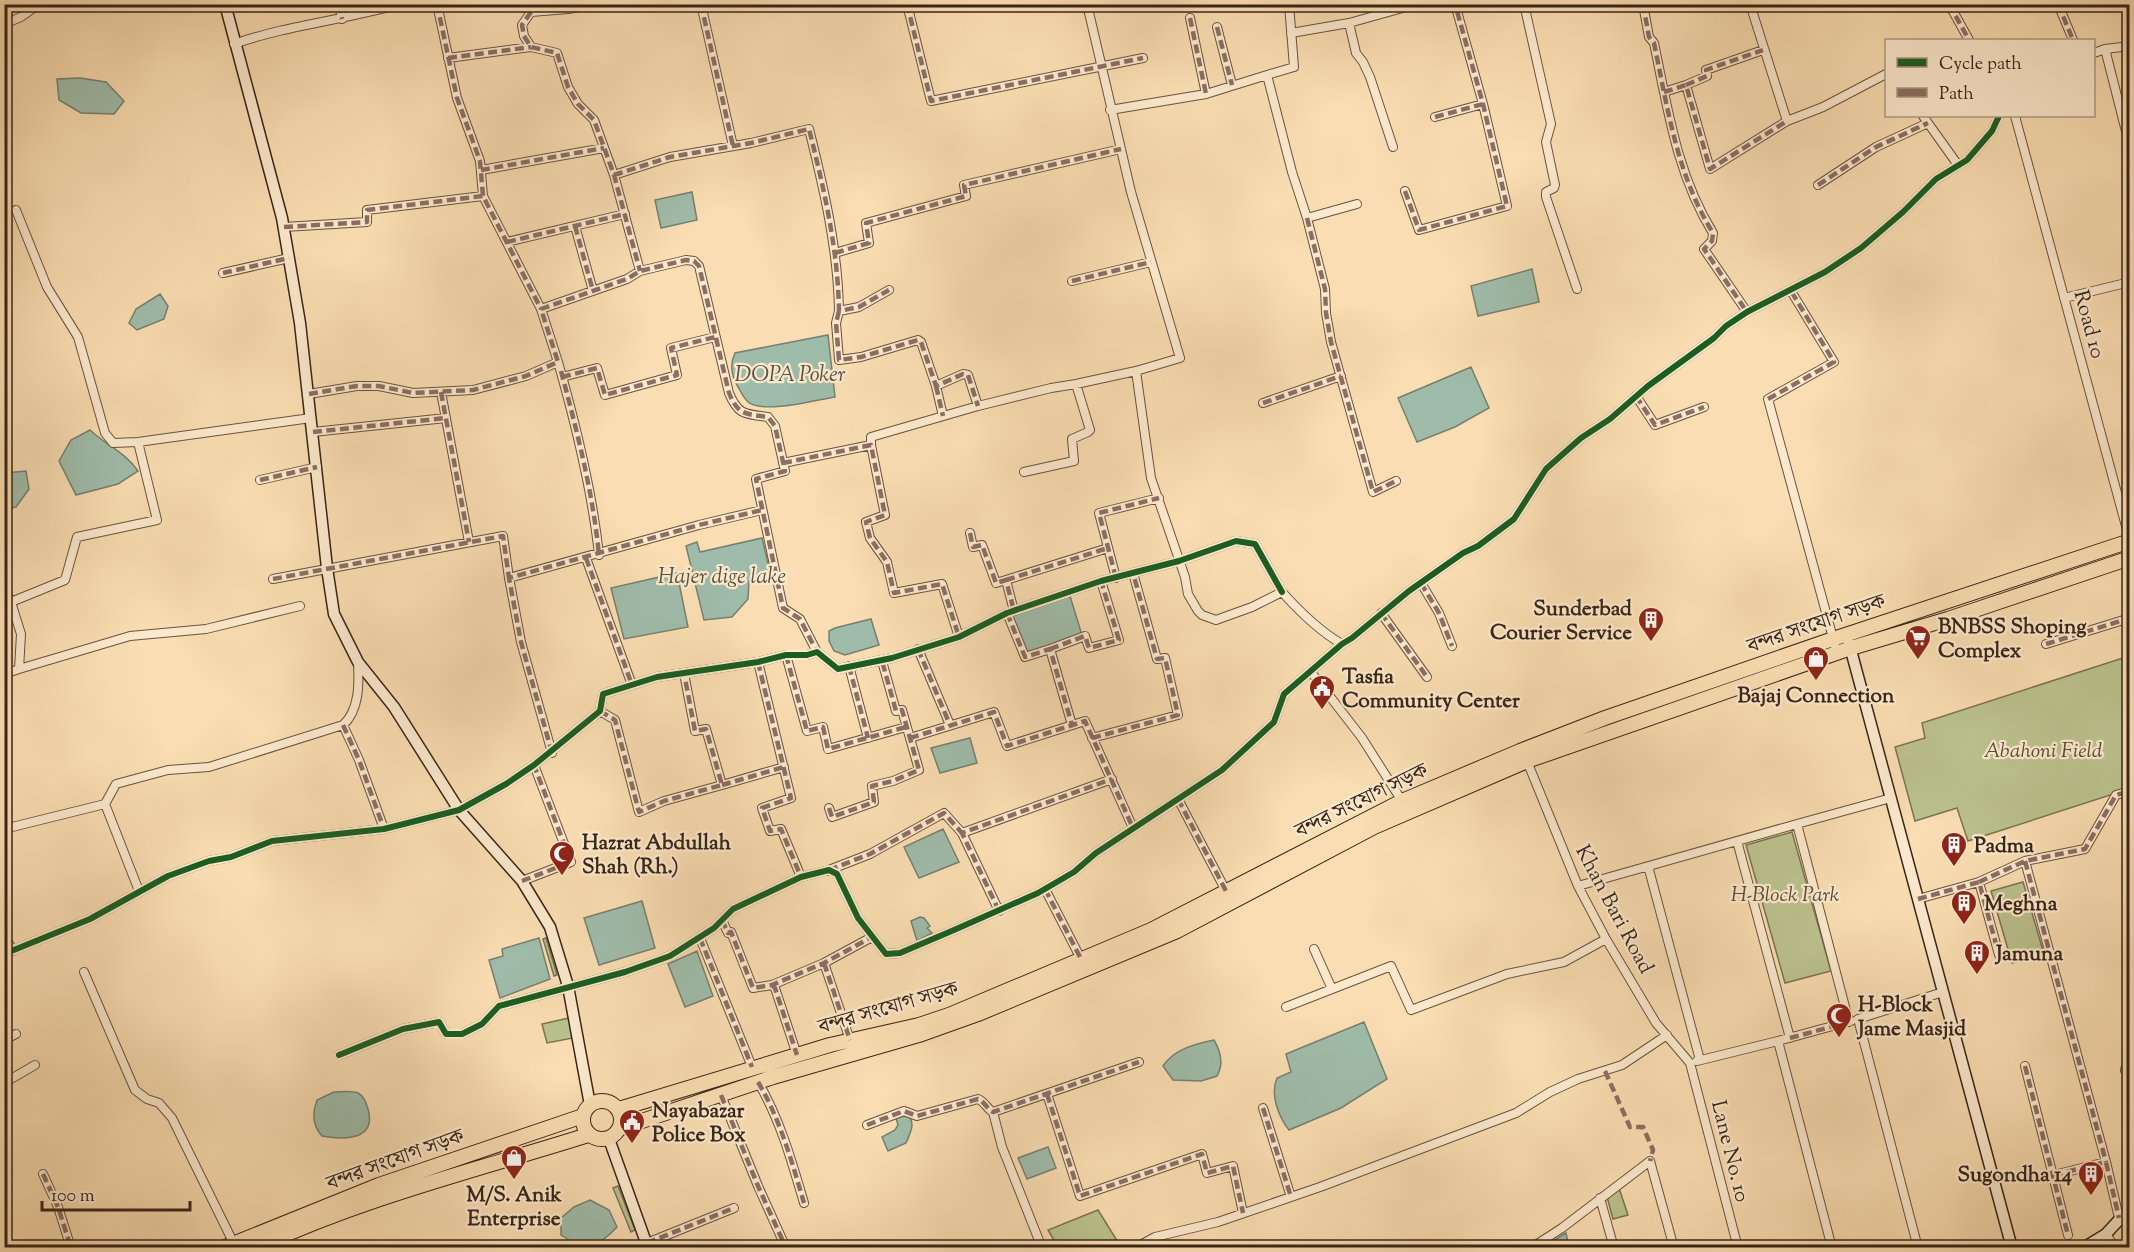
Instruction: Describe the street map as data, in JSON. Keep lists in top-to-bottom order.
{
  "streets": {
    "highway": ["বন্দর সংযোগ সড়ক"],
    "street": ["Road 10", "Khan Bari Road", "Lane No. 10"]
  },
  "crossings": [
    ["Road 10", "বন্দর সংযোগ সড়ক"],
    ["বন্দর সংযোগ সড়ক", "Khan Bari Road"],
    ["Khan Bari Road", "Lane No. 10"]
  ],
  "water": ["DOPA Poker", "Hajer dige lake"],
  "parks": ["Abahoni Field", "H-Block Park"],
  "places": {
    "building": [
      "Sunderbad Courier Service",
      "Padma",
      "Meghna",
      "Jamuna",
      "Sugondha 14"
    ],
    "supermarket": ["BNBSS Shoping Complex"],
    "shop": ["Bajaj Connection", "M/S. Anik Enterprise"],
    "public building": ["Tasfia Community Center", "Nayabazar Police Box"],
    "mosque": ["Hazrat Abdullah Shah (Rh.)", "H-Block Jame Masjid"]
  },
  "legend": ["Cycle path", "Path"],
  "scale_bar": "100 m"
}
